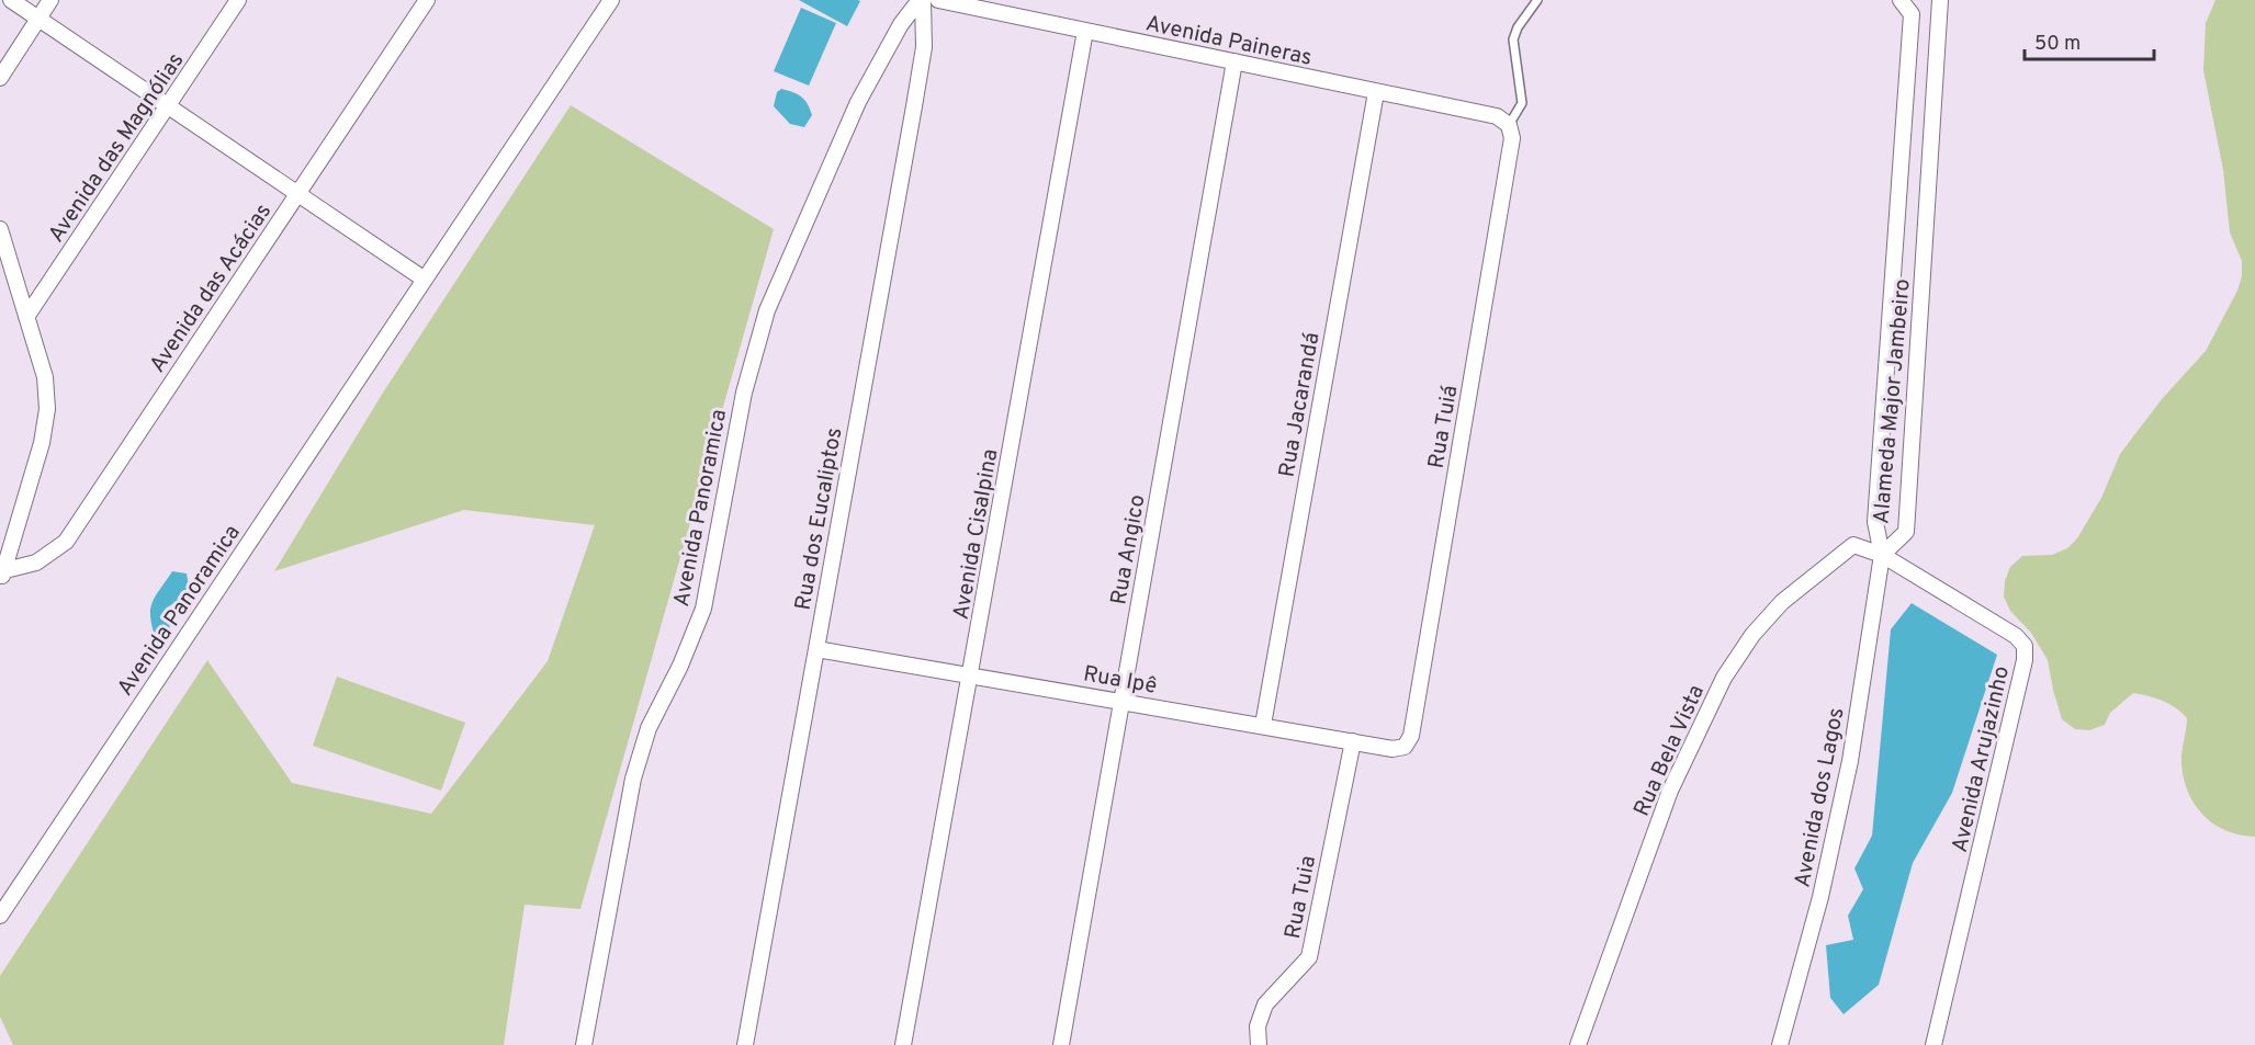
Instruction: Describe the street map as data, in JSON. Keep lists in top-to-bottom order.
{
  "streets": {
    "street": [
      "Avenida Paineras",
      "Avenida das Magnólias",
      "Avenida das Acácias",
      "Alameda Major Jambeiro",
      "Rua Jacarandá",
      "Rua Tuiá",
      "Avenida Panoramica",
      "Rua dos Eucaliptos",
      "Avenida Cisalpina",
      "Rua Angico",
      "Rua Ipê",
      "Rua Bela Vista",
      "Avenida Arujazinho",
      "Avenida dos Lagos",
      "Rua Tuia"
    ]
  },
  "crossings": [
    ["Avenida Paineras", "Rua Jacarandá"],
    ["Avenida Paineras", "Rua Tuiá"],
    ["Avenida Paineras", "Avenida Cisalpina"],
    ["Avenida Paineras", "Rua Angico"],
    ["Alameda Major Jambeiro", "Rua Bela Vista"],
    ["Alameda Major Jambeiro", "Avenida Arujazinho"],
    ["Alameda Major Jambeiro", "Avenida dos Lagos"],
    ["Rua Jacarandá", "Rua Ipê"],
    ["Rua Tuiá", "Rua Ipê"],
    ["Avenida Panoramica", "Rua dos Eucaliptos"],
    ["Rua dos Eucaliptos", "Rua Ipê"],
    ["Avenida Cisalpina", "Rua Ipê"],
    ["Rua Angico", "Rua Ipê"],
    ["Rua Ipê", "Rua Tuia"],
    ["Rua Bela Vista", "Avenida Arujazinho"],
    ["Rua Bela Vista", "Avenida dos Lagos"],
    ["Avenida Arujazinho", "Avenida dos Lagos"]
  ],
  "scale_bar": "50 m"
}
